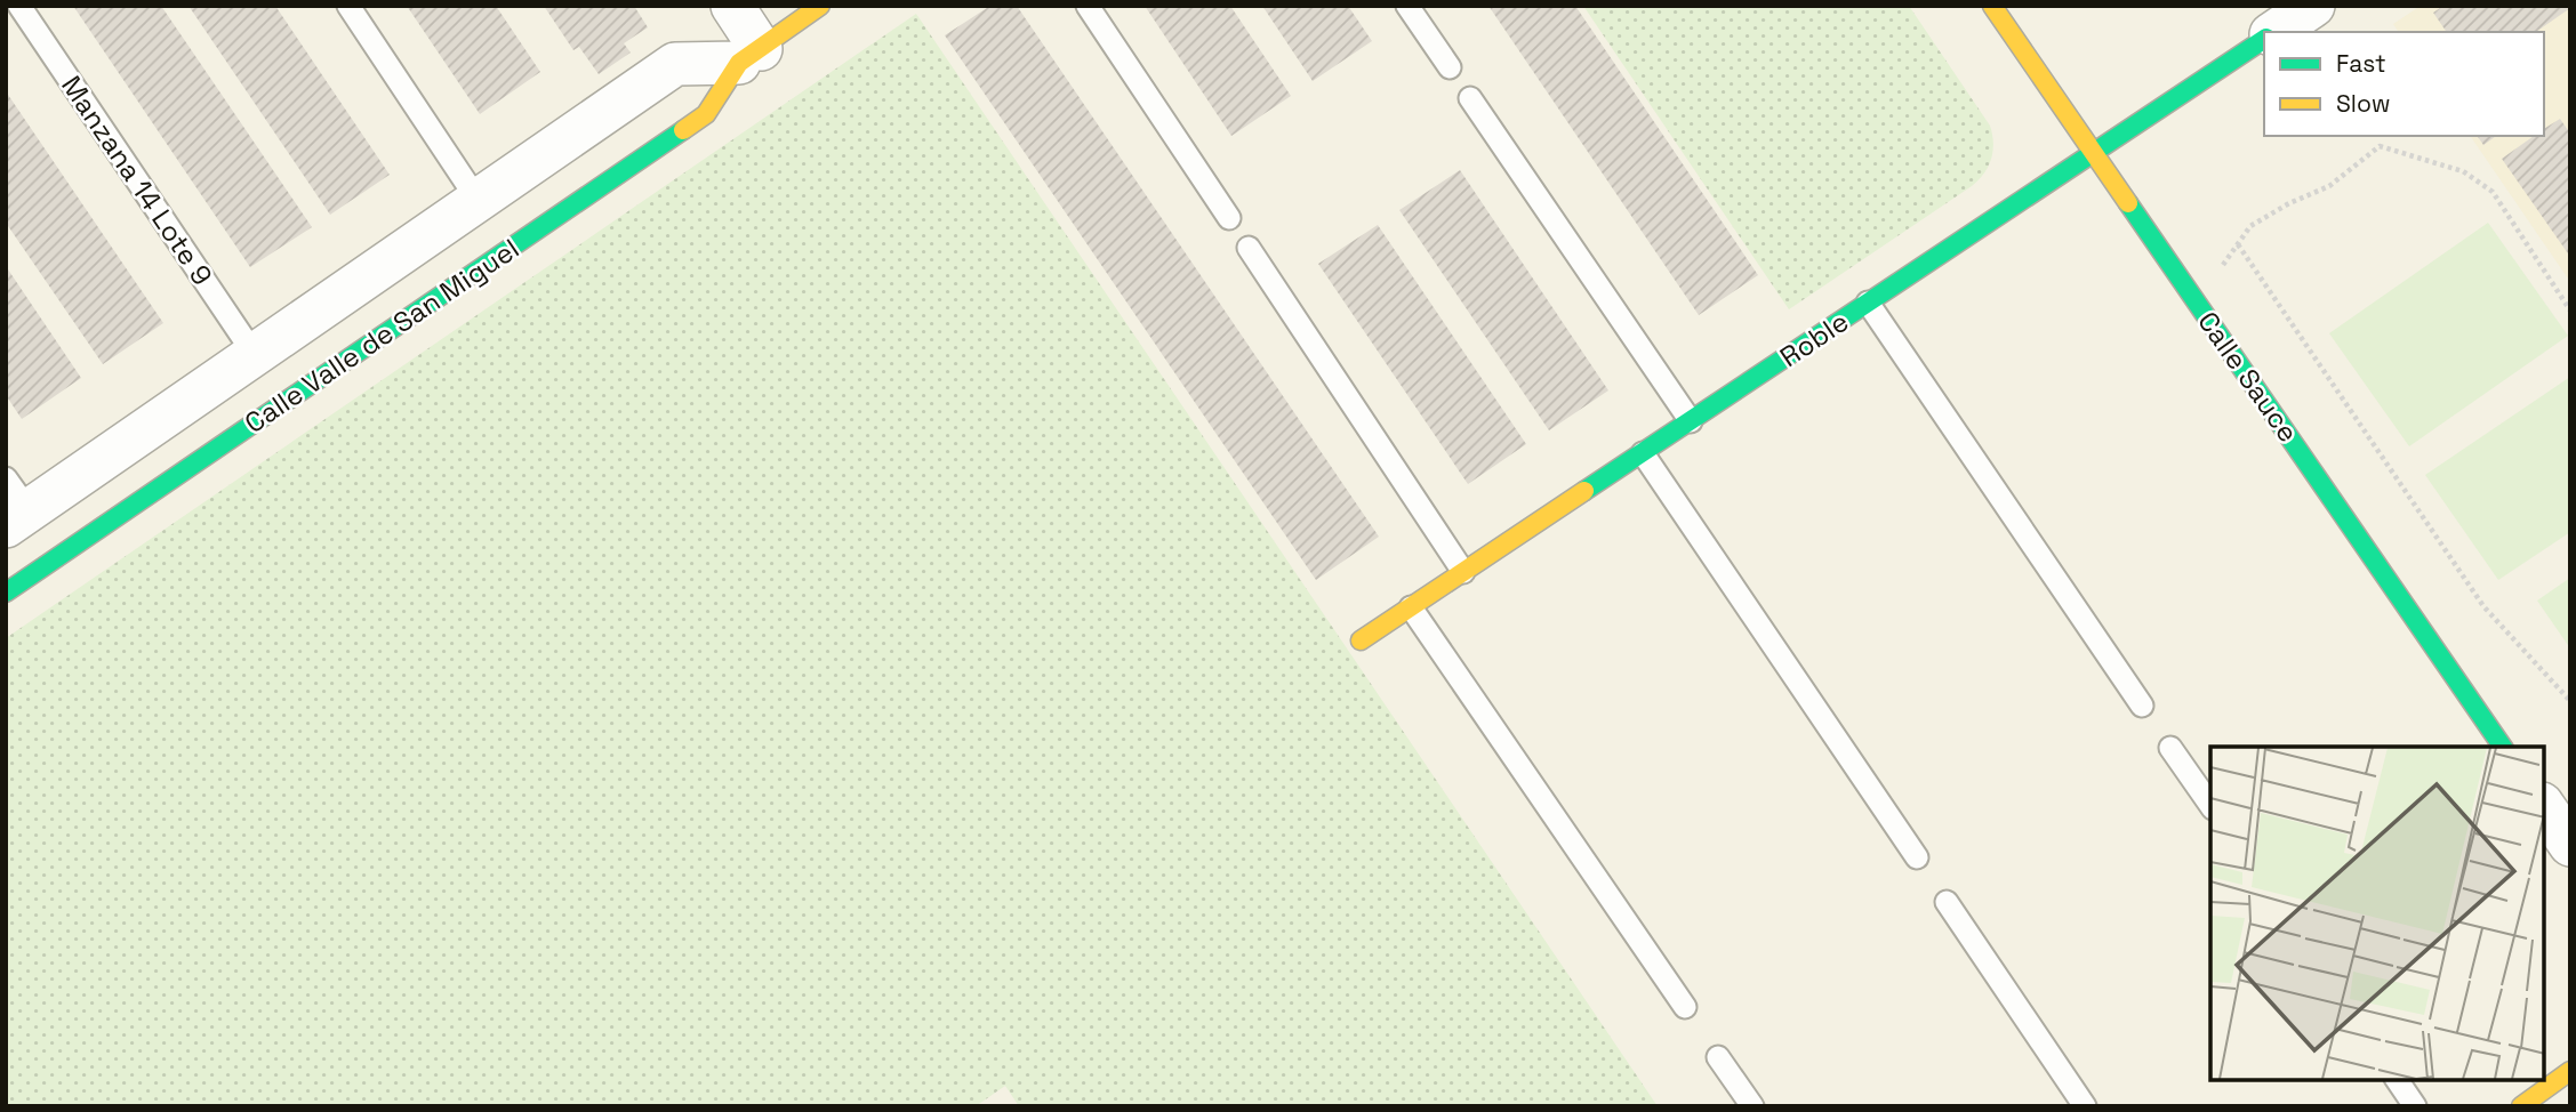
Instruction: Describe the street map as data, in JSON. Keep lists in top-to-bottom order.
{
  "streets": {
    "street": ["Calle Valle de San Miguel", "Roble", "Calle Sauce"],
    "lane": ["Manzana 14 Lote 9"]
  },
  "crossings": [
    ["Manzana 14 Lote 9", "Calle Valle de San Miguel"],
    ["Roble", "Calle Sauce"]
  ],
  "legend": ["Fast", "Slow"]
}
